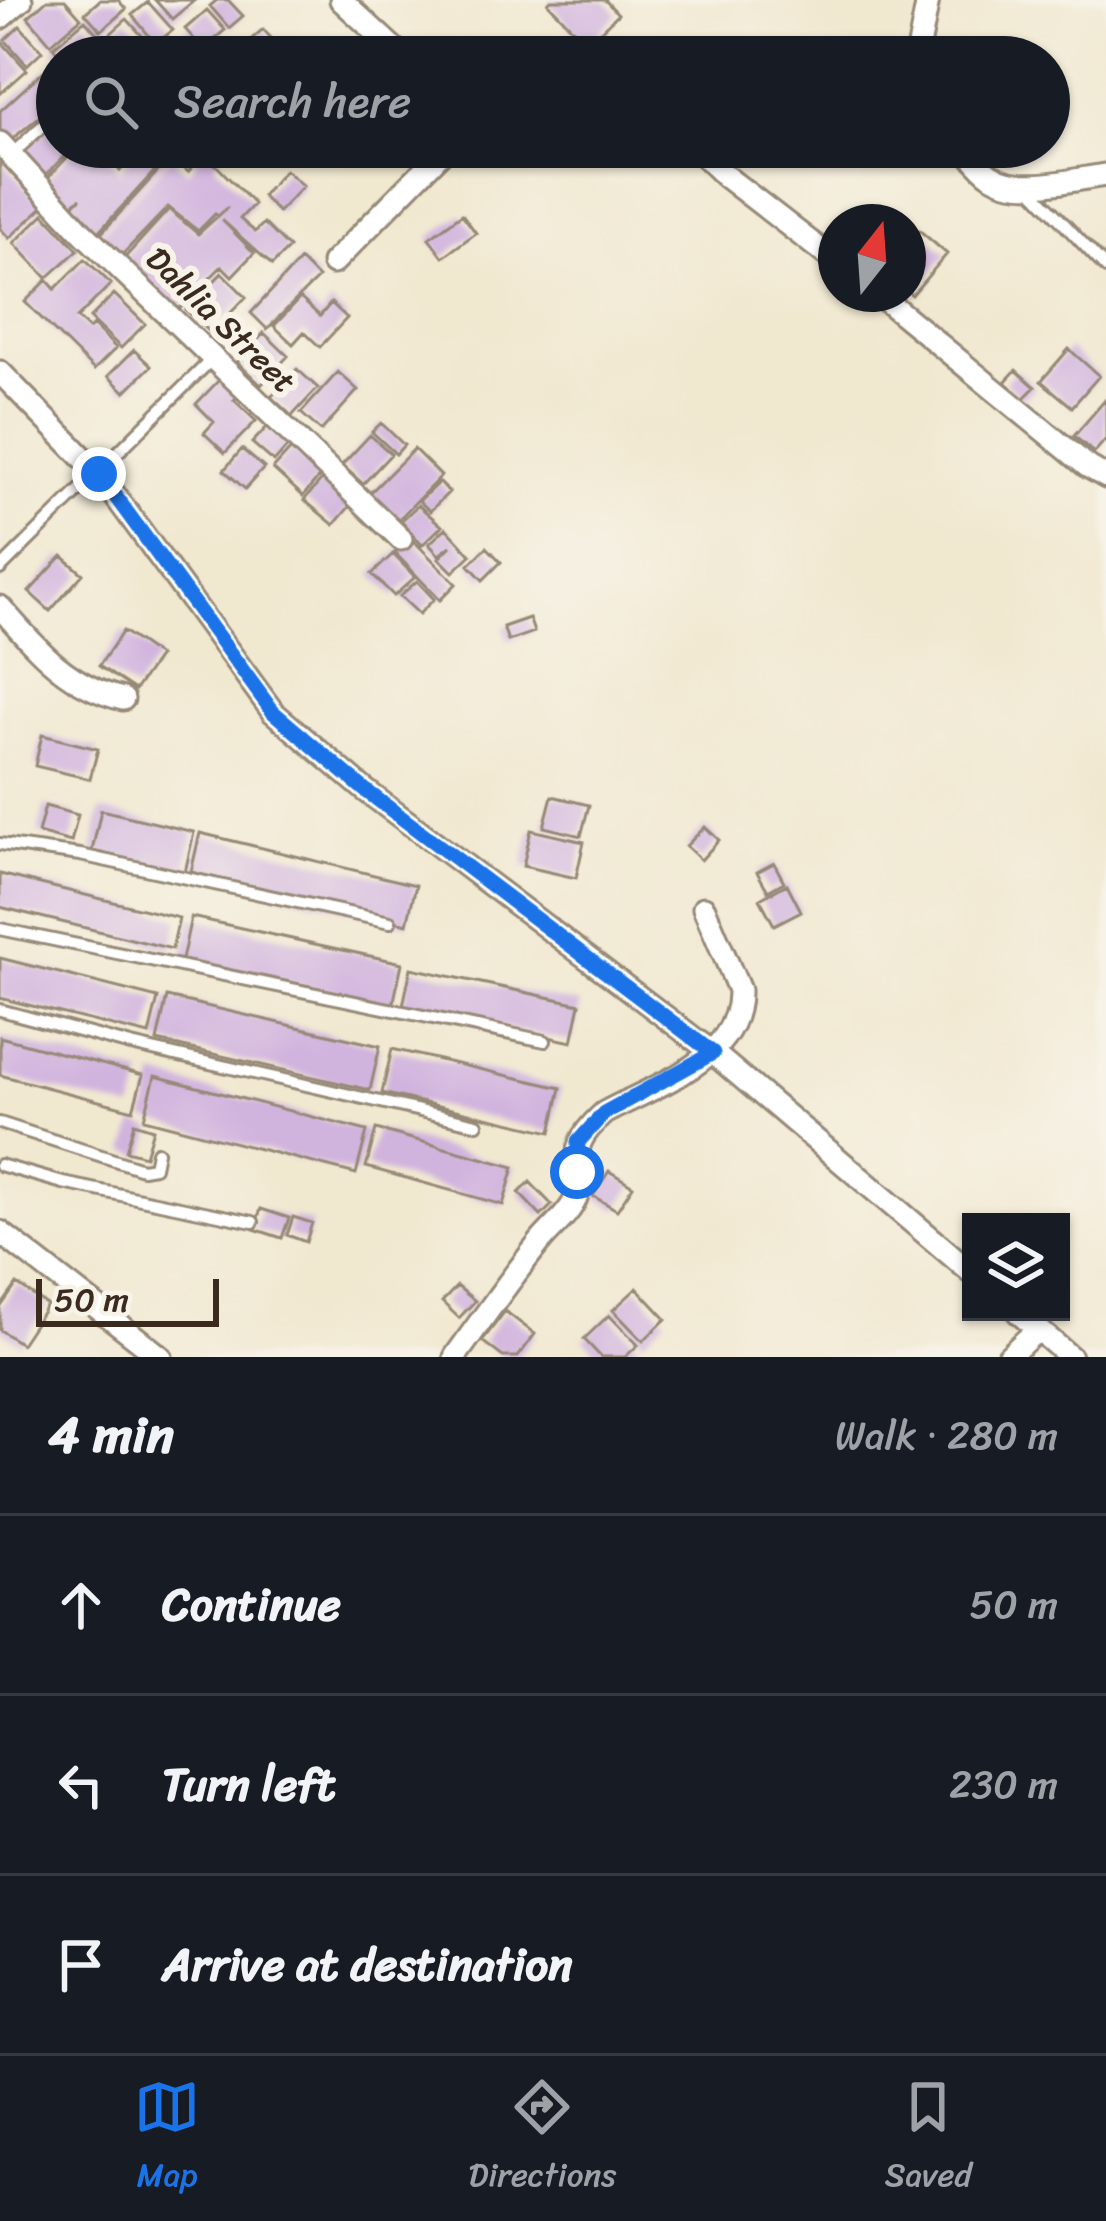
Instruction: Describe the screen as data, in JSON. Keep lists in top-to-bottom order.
{
  "streets": {
    "street": ["Dahlia Street"]
  },
  "scale_bar": "50 m",
  "north": "top",
  "page": {
    "search": "Search here",
    "scale": "50 m",
    "heading": ["4 min", "Walk · 280 m"],
    "list": [
      ["Continue", "50 m"],
      ["Turn left", "230 m"],
      "Arrive at destination"
    ],
    "nav": ["Map", "Directions", "Saved"]
  }
}
